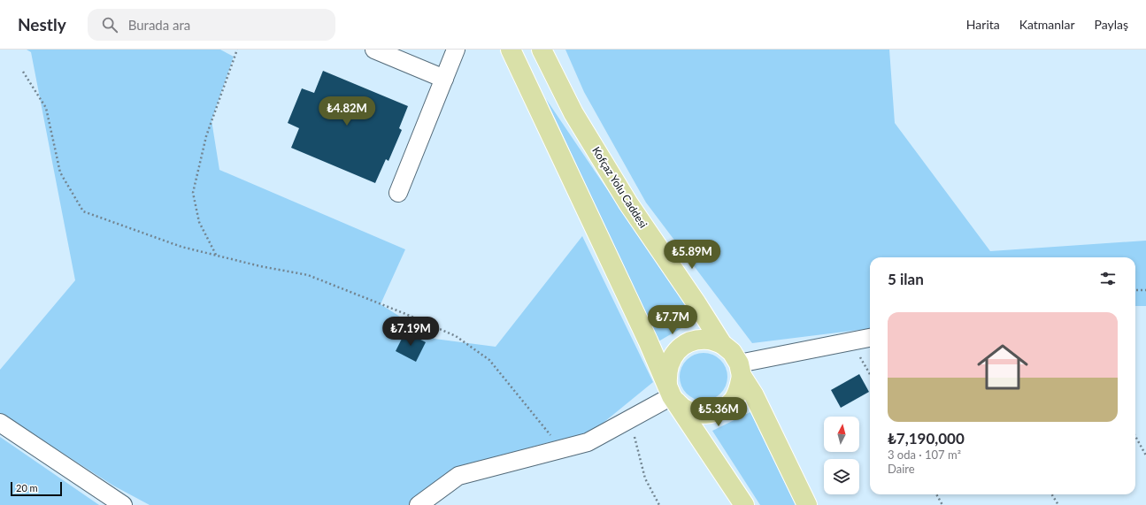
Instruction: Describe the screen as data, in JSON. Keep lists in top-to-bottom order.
{
  "streets": {
    "main road": ["Kofçaz Yolu Caddesi"]
  },
  "scale_bar": "20 m",
  "north": "top",
  "page": {
    "header": "Nestly",
    "search": "Burada ara",
    "nav": ["Harita", "Katmanlar", "Paylaş"],
    "price": [
      "₺4.82M",
      "₺5.89M",
      "₺7.7M",
      "₺7.19M",
      "₺5.36M"
    ],
    "heading": "5 ilan",
    "list": [
      {
        "name": "₺7,190,000",
        "note": "3 oda · 107 m² · Daire"
      }
    ],
    "scale": "20 m"
  }
}
